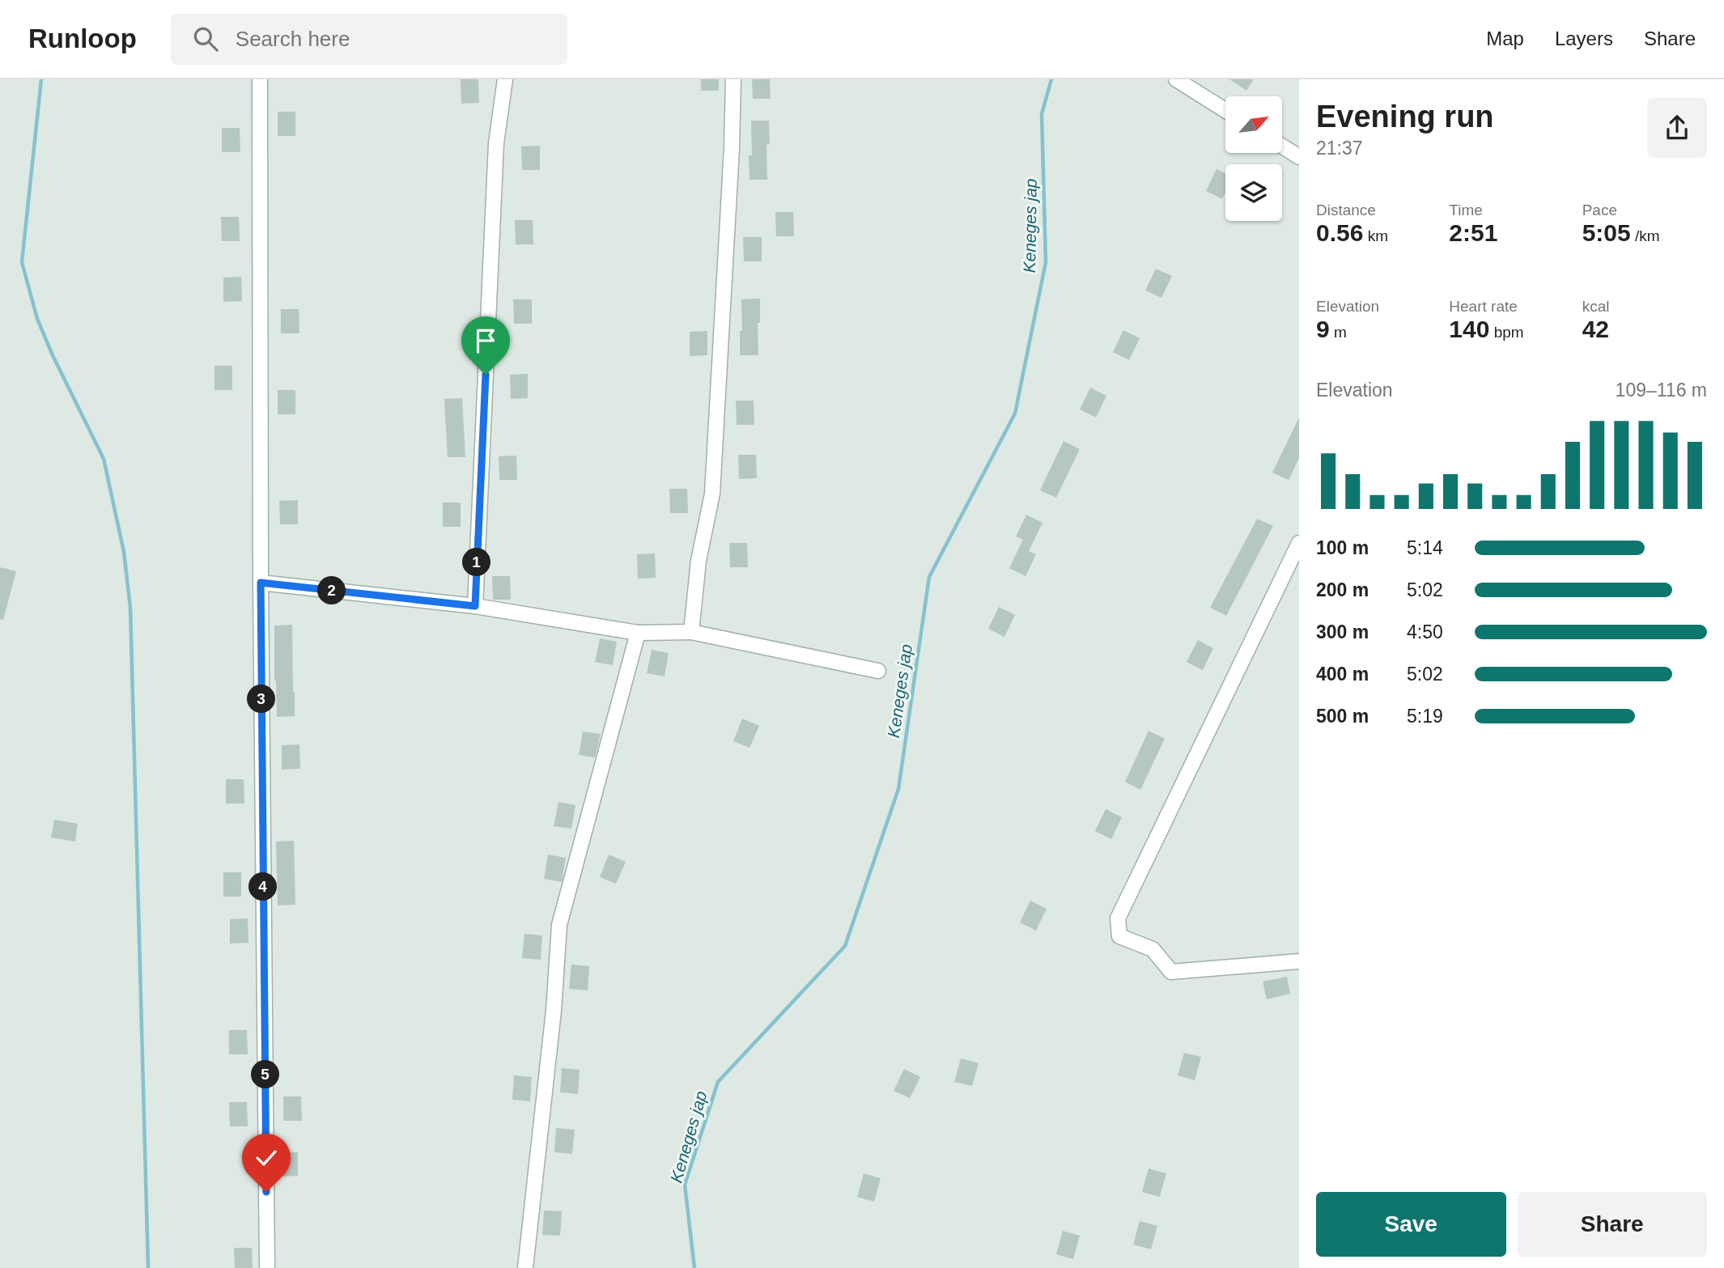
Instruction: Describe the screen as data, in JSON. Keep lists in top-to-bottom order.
{
  "water": ["Keneges jap"],
  "north": "top right",
  "page": {
    "header": "Runloop",
    "search": "Search here",
    "nav": ["Map", "Layers", "Share"],
    "heading": ["Evening run", "21:37"],
    "stats": [
      ["Distance", "0.56 km"],
      ["Time", "2:51"],
      ["Pace", "5:05 /km"],
      ["Elevation", "9 m"],
      ["Heart rate", "140 bpm"],
      ["kcal", "42"]
    ],
    "chart": ["Elevation", "109–116 m"],
    "list": [
      {
        "name": "100 m",
        "note": "5:14"
      },
      {
        "name": "200 m",
        "note": "5:02"
      },
      {
        "name": "300 m",
        "note": "4:50"
      },
      {
        "name": "400 m",
        "note": "5:02"
      },
      {
        "name": "500 m",
        "note": "5:19"
      }
    ],
    "pins": [
      "1",
      "2",
      "3",
      "4",
      "5"
    ],
    "buttons": ["Save", "Share"]
  }
}
